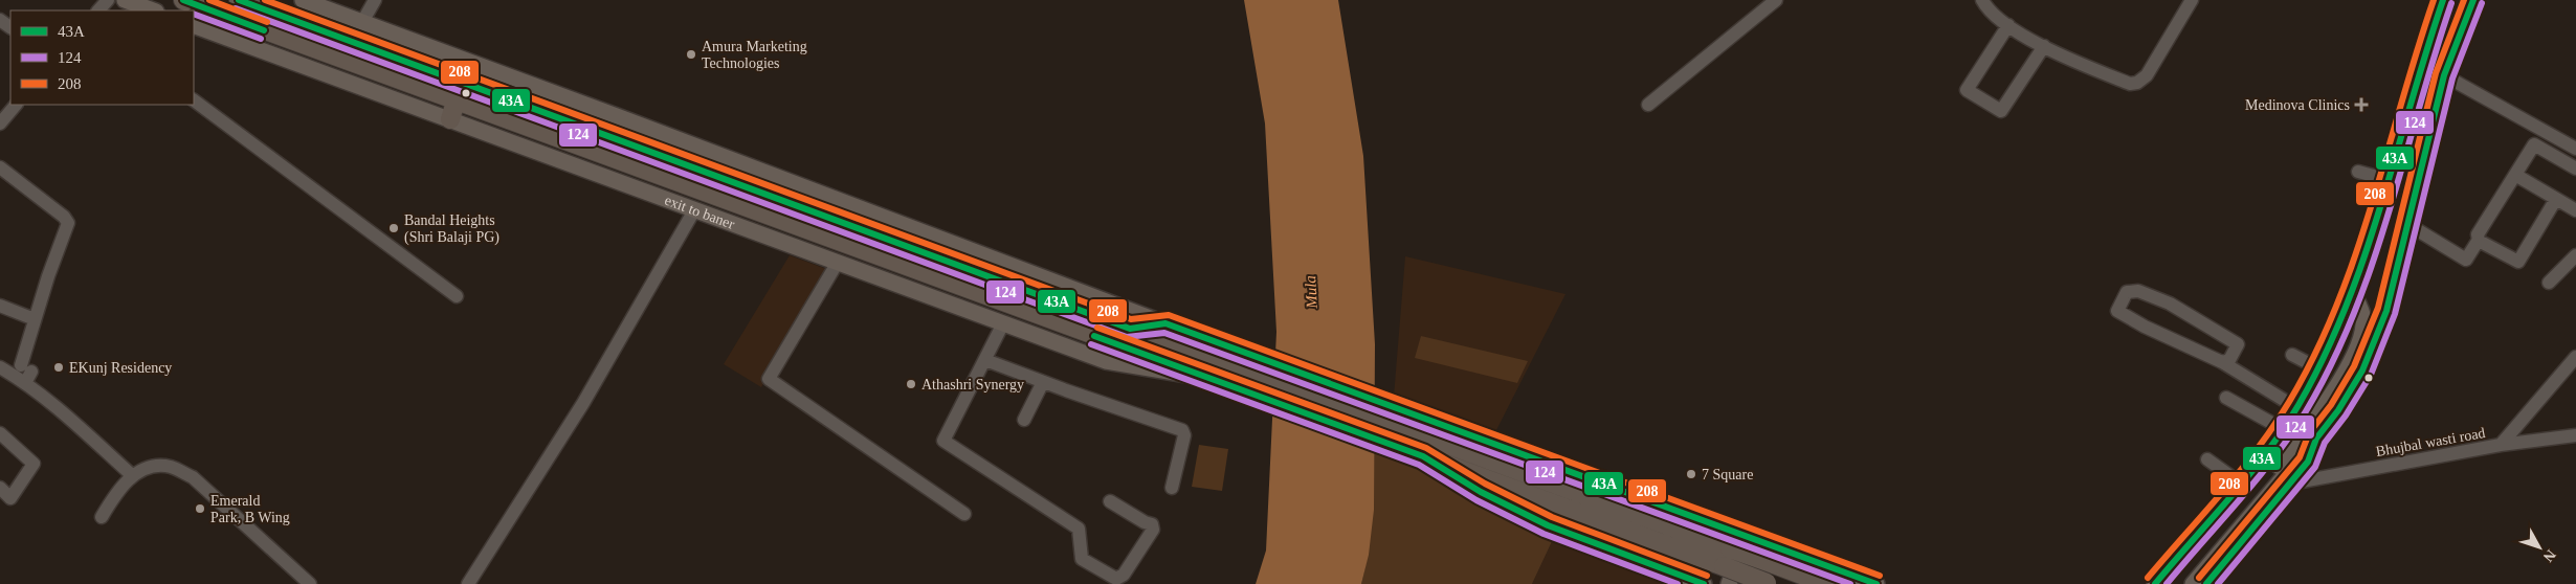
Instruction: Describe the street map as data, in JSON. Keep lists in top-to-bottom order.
{
  "streets": {
    "main road": ["exit to baner"],
    "street": ["Bhujbal wasti road"]
  },
  "water": ["Mula"],
  "places": {
    "other": [
      "Amura Marketing Technologies",
      "Bandal Heights (Shri Balaji PG)",
      "EKunj Residency",
      "Athashri Synergy",
      "7 Square",
      "Emerald Park, B Wing"
    ],
    "health": ["Medinova Clinics"]
  },
  "lines": ["transit line 43A", "transit line 208", "transit line 124"],
  "legend": ["43A", "124", "208"],
  "north": "bottom right"
}
